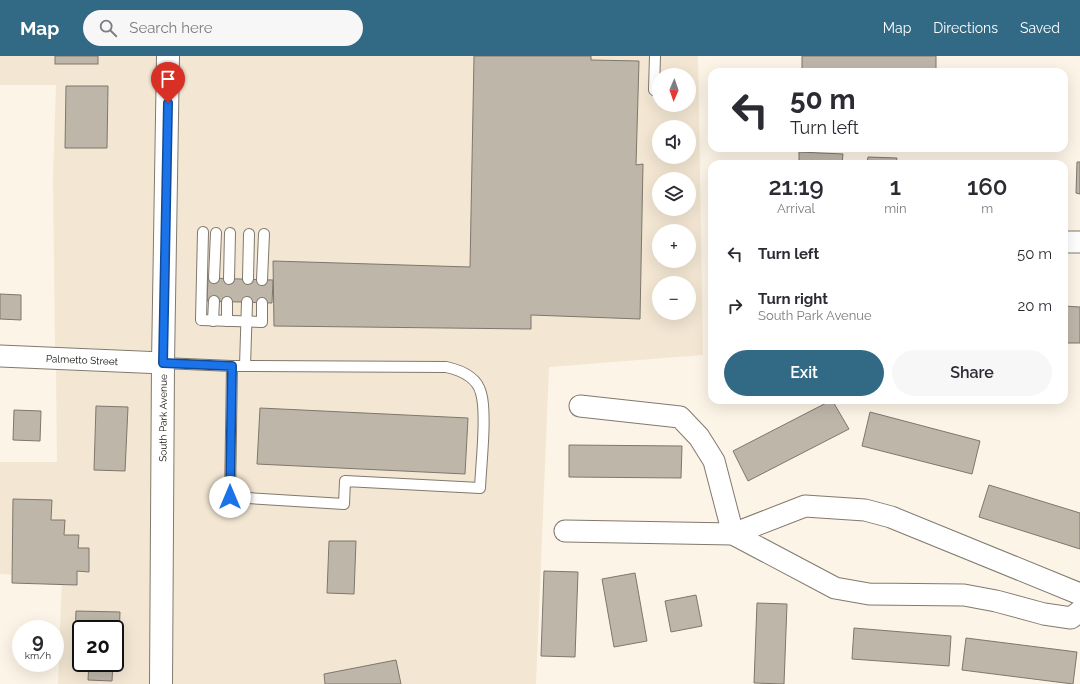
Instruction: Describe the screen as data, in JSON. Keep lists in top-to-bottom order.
{
  "streets": {
    "street": ["Palmetto Street", "South Park Avenue"]
  },
  "crossings": [
    ["Palmetto Street", "South Park Avenue"]
  ],
  "north": "bottom",
  "page": {
    "header": "Map",
    "search": "Search here",
    "nav": ["Map", "Directions", "Saved"],
    "map_buttons": ["+", "−"],
    "turn": ["50 m", "Turn left"],
    "eta": [
      "21:19",
      "Arrival",
      "1",
      "min",
      "160",
      "m"
    ],
    "list": [
      {
        "name": "Turn left",
        "value": "50 m"
      },
      {
        "name": "Turn right",
        "note": "South Park Avenue",
        "value": "20 m"
      }
    ],
    "buttons": ["Exit", "Share"],
    "speed": "9 km/h",
    "limit": "20"
  }
}
